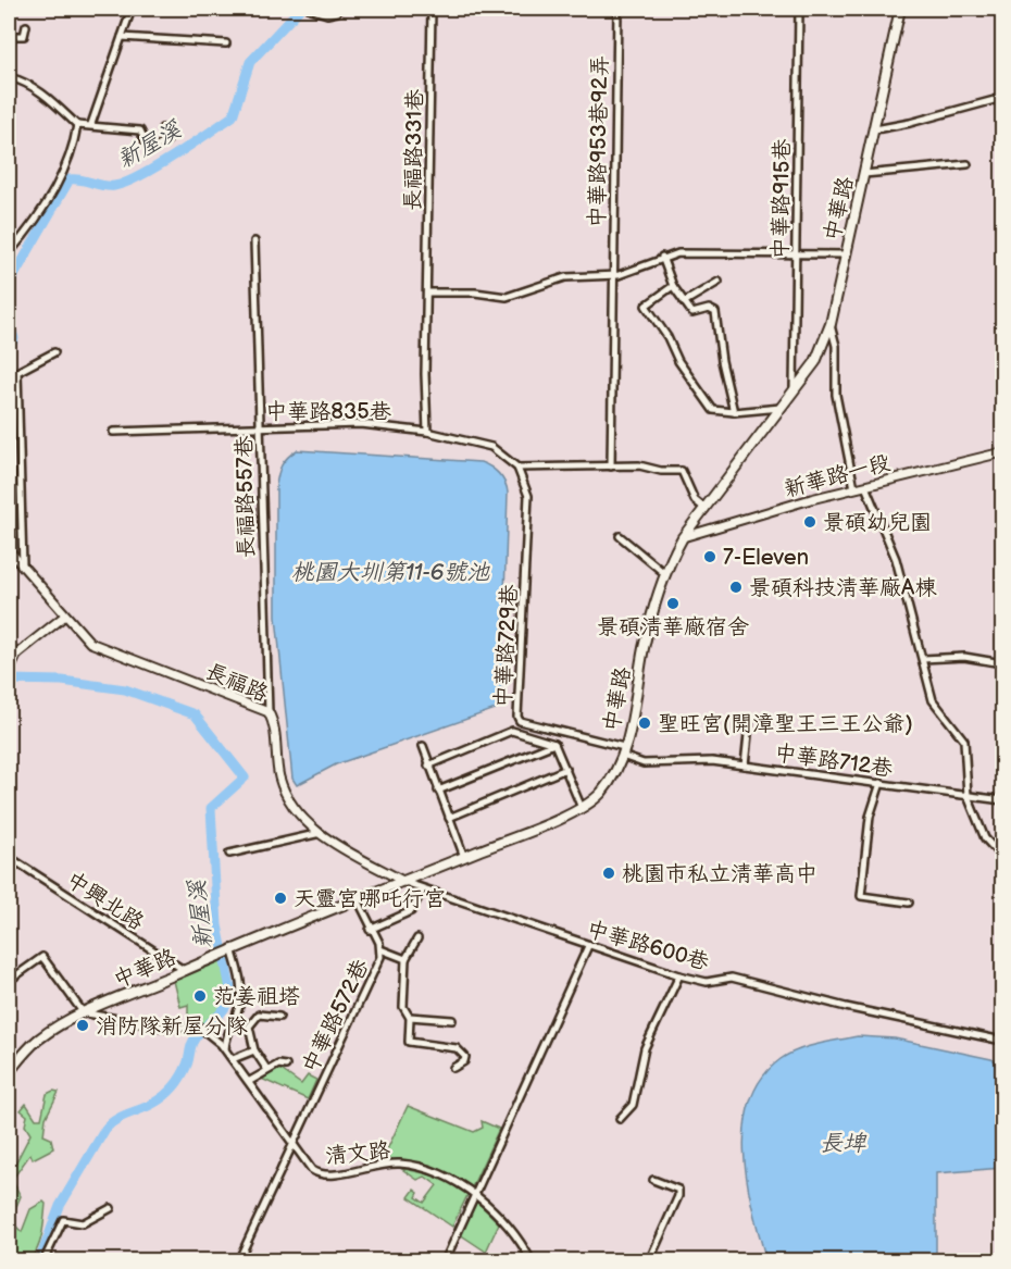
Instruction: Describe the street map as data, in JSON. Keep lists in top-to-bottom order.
{
  "streets": {
    "main road": ["中華路"],
    "street": [
      "中華路953巷92弄",
      "長福路331巷",
      "中華路915巷",
      "中華路835巷",
      "新華路一段",
      "長福路557巷",
      "中華路729巷",
      "長福路",
      "中華路712巷",
      "中興北路",
      "中華路600巷",
      "中華路572巷",
      "清文路"
    ]
  },
  "crossings": [
    ["長福路331巷", "中華路835巷"],
    ["中華路915巷", "中華路"],
    ["中華路", "新華路一段"],
    ["中華路", "中華路729巷"],
    ["中華路", "長福路"],
    ["中華路", "中華路712巷"],
    ["中華路", "中興北路"],
    ["中華路", "中華路600巷"],
    ["中華路", "中華路572巷"],
    ["中華路", "清文路"],
    ["中華路835巷", "長福路557巷"],
    ["中華路835巷", "中華路729巷"],
    ["長福路557巷", "長福路"],
    ["中華路729巷", "中華路712巷"],
    ["長福路", "中華路600巷"],
    ["中華路572巷", "清文路"]
  ],
  "water": ["新屋溪", "桃園大圳第11-6號池", "長埤"],
  "places": [
    "景碩幼兒園",
    "7-Eleven",
    "景碩科技清華廠A棟",
    "景碩清華廠宿舍",
    "聖旺宮(開漳聖王三王公爺)",
    "桃園市私立清華高中",
    "天靈宮哪吒行宮",
    "范姜祖塔",
    "消防隊新屋分隊"
  ]
}
